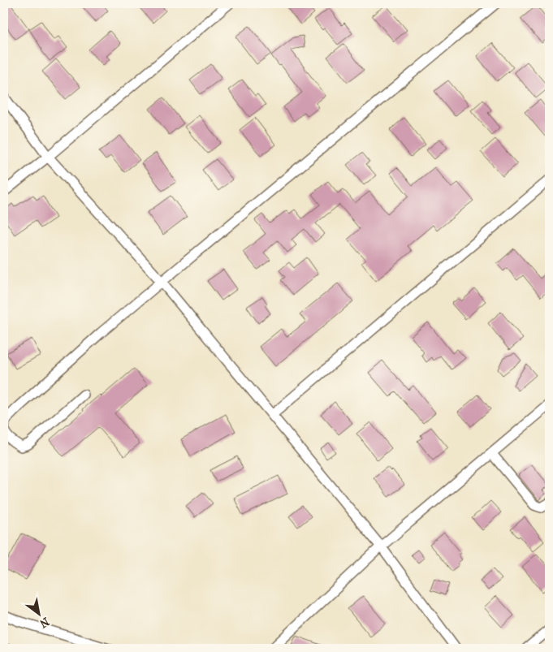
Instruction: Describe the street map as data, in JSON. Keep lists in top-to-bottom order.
{
  "north": "bottom right"
}
